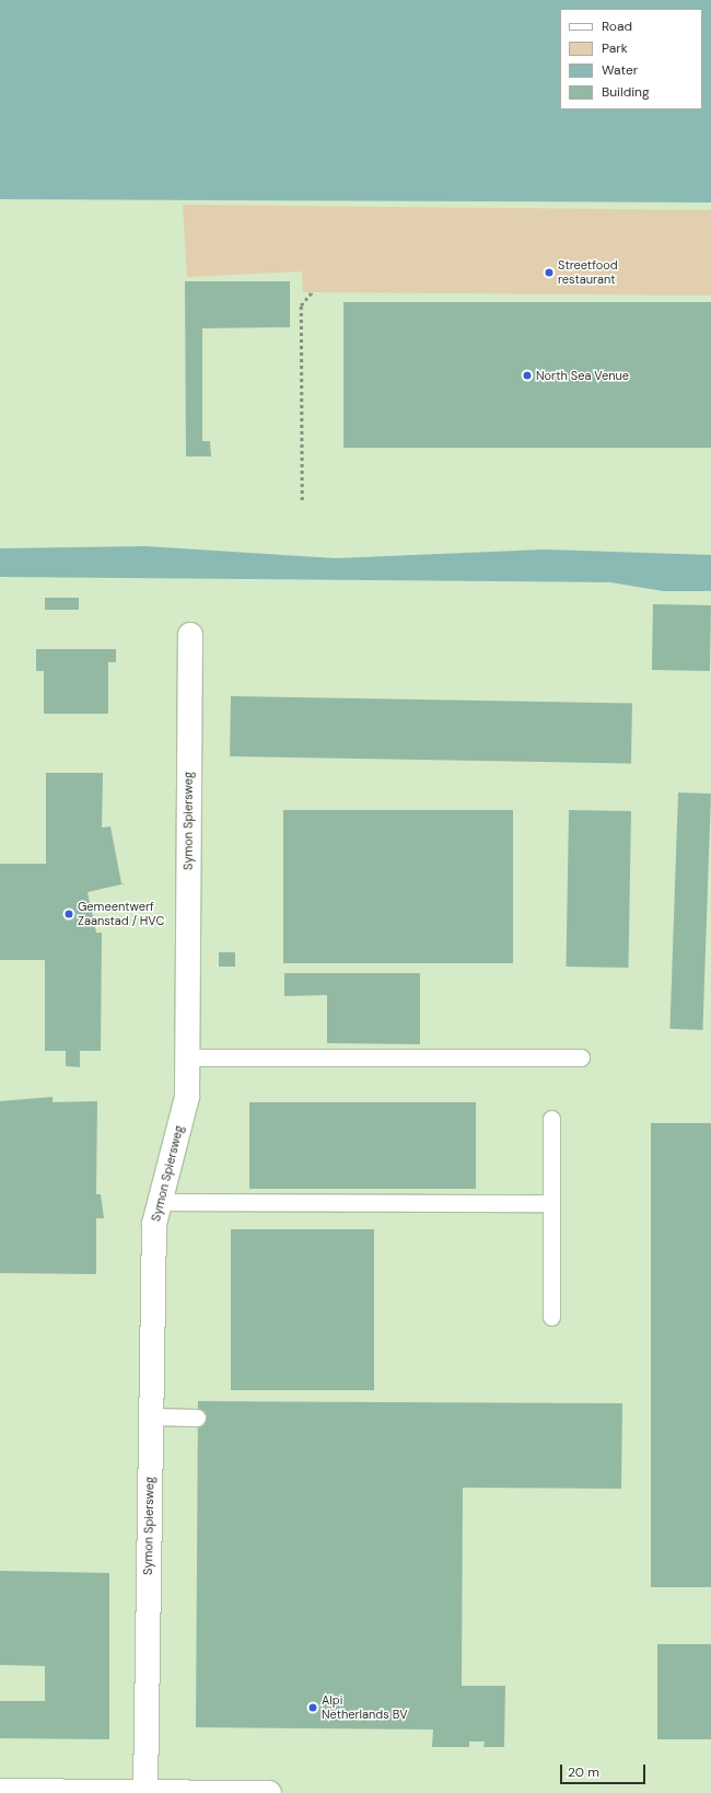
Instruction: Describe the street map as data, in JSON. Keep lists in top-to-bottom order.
{
  "streets": {
    "street": ["Symon Spiersweg"]
  },
  "places": [
    "Streetfood restaurant",
    "North Sea Venue",
    "Gemeentwerf Zaanstad / HVC",
    "Alpi Netherlands BV"
  ],
  "legend": [
    "Road",
    "Park",
    "Water",
    "Building"
  ],
  "scale_bar": "20 m"
}
